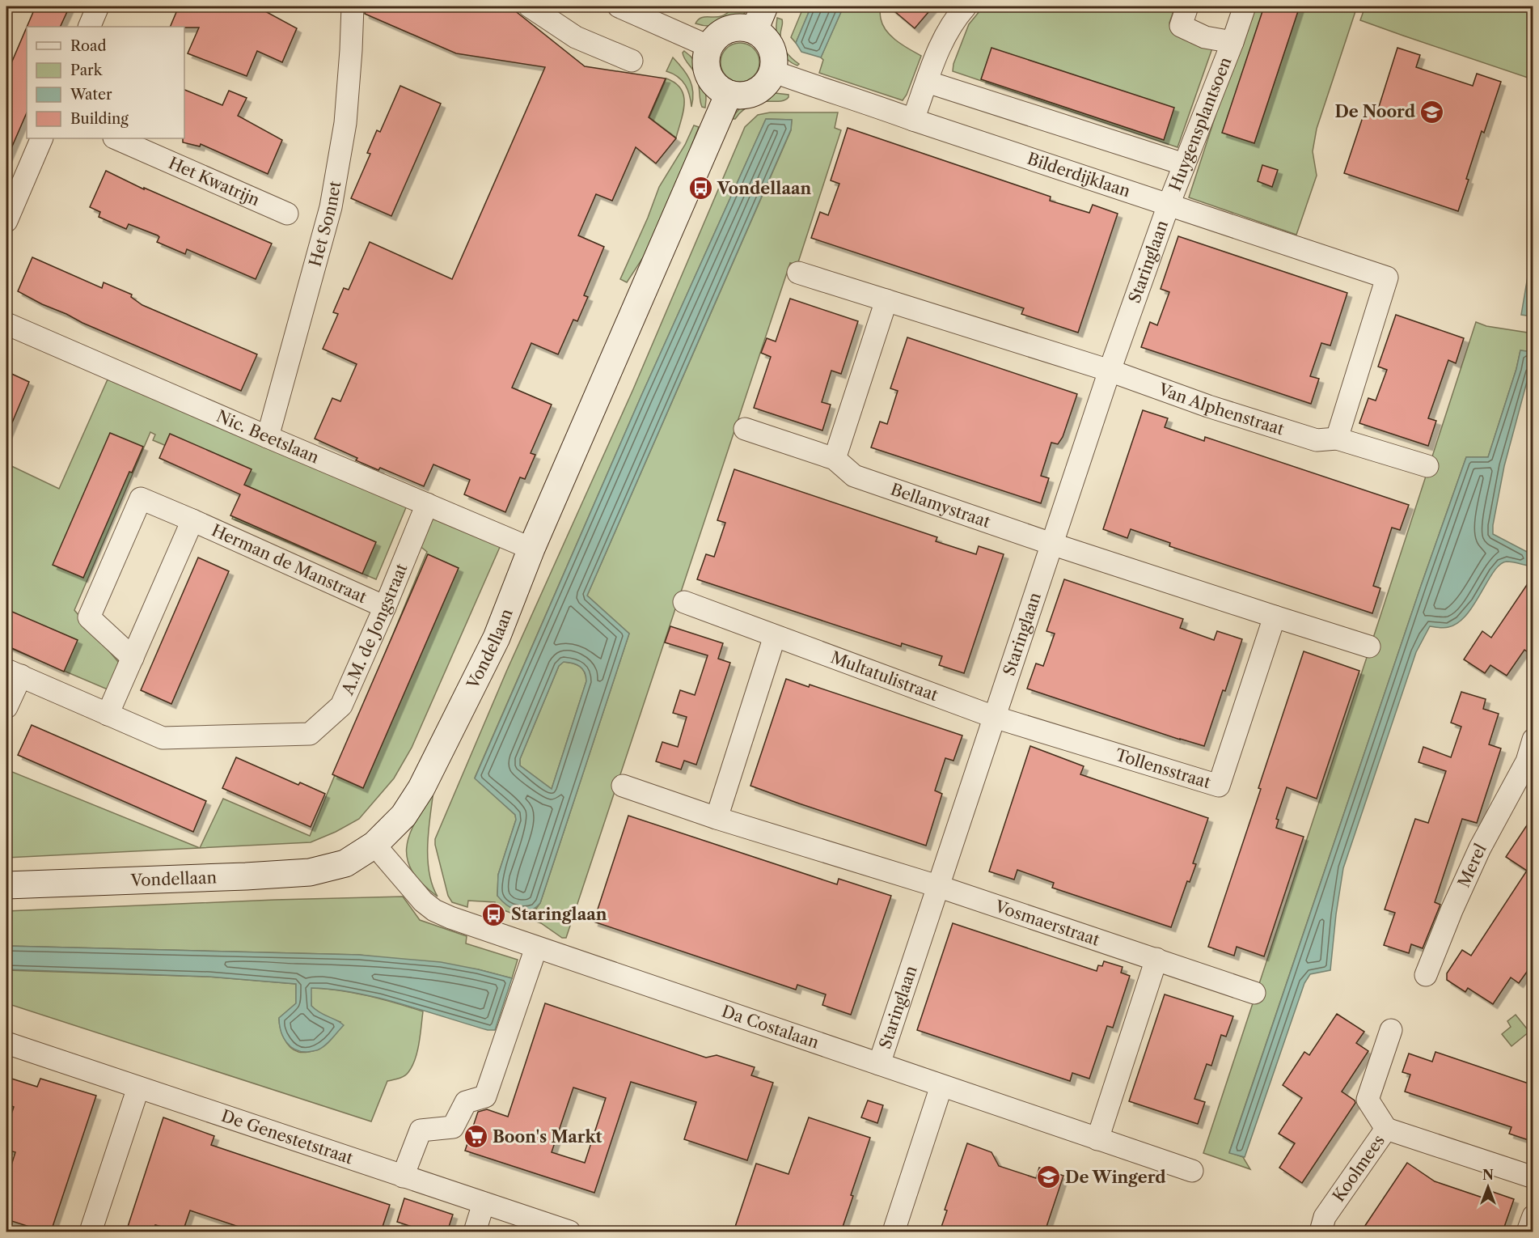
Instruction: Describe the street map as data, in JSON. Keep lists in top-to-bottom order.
{
  "streets": {
    "street": [
      "Huygensplantsoen",
      "Bilderdijklaan",
      "Het Kwatrijn",
      "Het Sonnet",
      "Staringlaan",
      "Van Alphenstraat",
      "Nic. Beetslaan",
      "Bellamystraat",
      "Herman de Manstraat",
      "A.M. de Jongstraat",
      "Vondellaan",
      "Multatulistraat",
      "Tollensstraat",
      "Merel",
      "Vosmaerstraat",
      "Da Costalaan",
      "De Genestetstraat",
      "Koolmees"
    ]
  },
  "crossings": [
    ["Huygensplantsoen", "Bilderdijklaan"],
    ["Huygensplantsoen", "Staringlaan"],
    ["Bilderdijklaan", "Staringlaan"],
    ["Bilderdijklaan", "Van Alphenstraat"],
    ["Bilderdijklaan", "Vondellaan"],
    ["Het Sonnet", "Nic. Beetslaan"],
    ["Staringlaan", "Van Alphenstraat"],
    ["Staringlaan", "Bellamystraat"],
    ["Staringlaan", "Multatulistraat"],
    ["Staringlaan", "Tollensstraat"],
    ["Staringlaan", "Vosmaerstraat"],
    ["Staringlaan", "Da Costalaan"],
    ["Nic. Beetslaan", "A.M. de Jongstraat"],
    ["Nic. Beetslaan", "Vondellaan"],
    ["Herman de Manstraat", "A.M. de Jongstraat"],
    ["Vondellaan", "Da Costalaan"],
    ["Multatulistraat", "Tollensstraat"]
  ],
  "places": {
    "school or university": ["De Noord", "De Wingerd"],
    "bus stop": ["Vondellaan", "Staringlaan"],
    "supermarket": ["Boon's Markt"]
  },
  "legend": [
    "Road",
    "Park",
    "Water",
    "Building"
  ],
  "north": "top"
}
